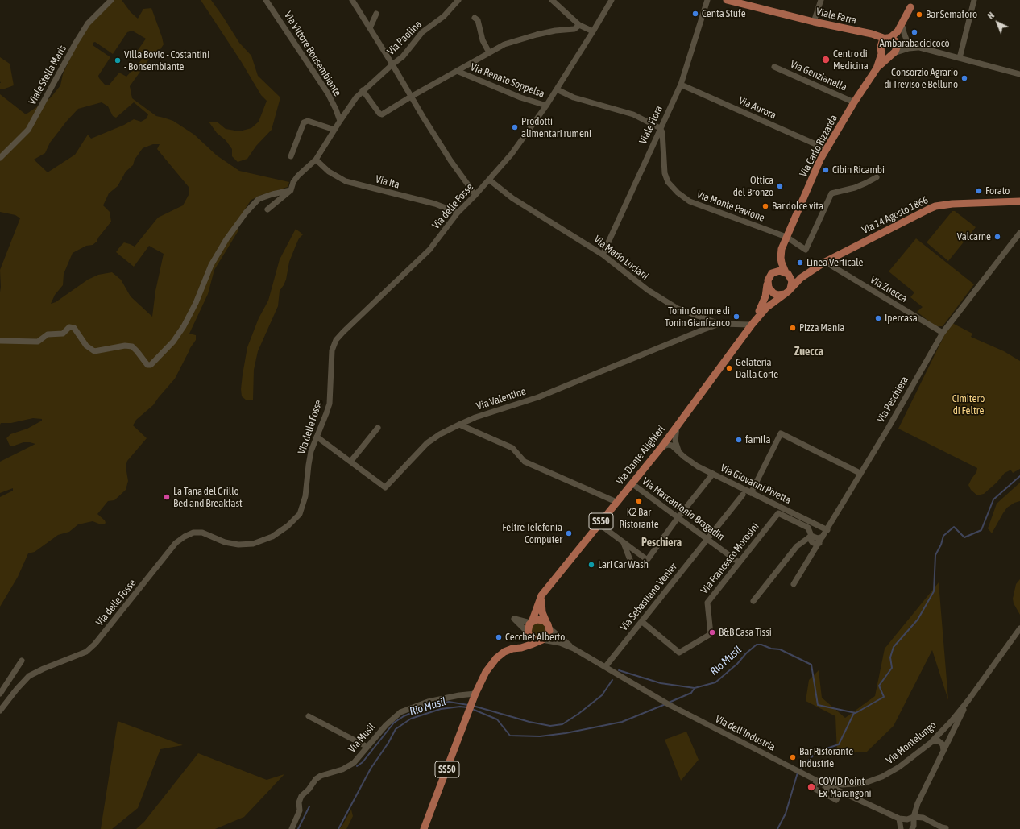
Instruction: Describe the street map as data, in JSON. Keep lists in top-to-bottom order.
{
  "streets": {
    "main road": [
      "Viale Farra",
      "Via Carlo Rizzarda",
      "Via 14 Agosto 1866",
      "Via Dante Alighieri",
      "SS50"
    ],
    "street": [
      "Via Paolina",
      "Via Vittore Bonsembiante",
      "Viale Stella Maris",
      "Via Genzianella",
      "Via Renato Soppelsa",
      "Via Aurora",
      "Viale Flora",
      "Via Ita",
      "Via delle Fosse",
      "Via Monte Pavione",
      "Via Mario Luciani",
      "Via Zuecca",
      "Via Valentine",
      "Via Peschiera",
      "Via Giovanni Pivetta",
      "Via Marcantonio Bragadin",
      "Via Francesco Morosini",
      "Via Sebastiano Venier",
      "Via dell'Industria",
      "Via Musil",
      "Via Montelungo"
    ]
  },
  "crossings": [
    ["Viale Farra", "Via Carlo Rizzarda"],
    ["Via Paolina", "Via Vittore Bonsembiante"],
    ["Via Paolina", "Via Renato Soppelsa"],
    ["Via Paolina", "Via Ita"],
    ["Via Genzianella", "Via Carlo Rizzarda"],
    ["Via Renato Soppelsa", "Via delle Fosse"],
    ["Via Aurora", "Viale Flora"],
    ["Via Aurora", "Via Carlo Rizzarda"],
    ["Viale Flora", "Via Monte Pavione"],
    ["Viale Flora", "Via Mario Luciani"],
    ["Via Carlo Rizzarda", "Via Monte Pavione"],
    ["Via Carlo Rizzarda", "Via 14 Agosto 1866"],
    ["Via Carlo Rizzarda", "Via Dante Alighieri"],
    ["Via Ita", "Via delle Fosse"],
    ["Via delle Fosse", "Via Mario Luciani"],
    ["Via delle Fosse", "Via Valentine"],
    ["Via 14 Agosto 1866", "Via Zuecca"],
    ["Via 14 Agosto 1866", "Via Dante Alighieri"],
    ["Via Mario Luciani", "Via Valentine"],
    ["Via Mario Luciani", "Via Dante Alighieri"],
    ["Via Zuecca", "Via Peschiera"],
    ["Via Peschiera", "Via Giovanni Pivetta"],
    ["Via Dante Alighieri", "Via Marcantonio Bragadin"],
    ["Via Dante Alighieri", "SS50"],
    ["Via Dante Alighieri", "Via dell'Industria"],
    ["Via Marcantonio Bragadin", "Via Francesco Morosini"],
    ["Via Marcantonio Bragadin", "Via Sebastiano Venier"],
    ["SS50", "Via dell'Industria"],
    ["SS50", "Via Musil"],
    ["Via Francesco Morosini", "Via Sebastiano Venier"],
    ["Via Sebastiano Venier", "Via dell'Industria"],
    ["Via dell'Industria", "Via Montelungo"]
  ],
  "districts": ["Zuecca", "Peschiera"],
  "water": ["Rio Musil"],
  "parks": ["Cimitero di Feltre"],
  "places": [
    "Centa Stufe",
    "Bar Semaforo",
    "Ambarabacicicocò",
    "Centro di Medicina",
    "Villa Bovio - Costantini - Bonsembiante",
    "Consorzio Agrario di Treviso e Belluno",
    "Prodotti alimentari rumeni",
    "Cibin Ricambi",
    "Ottica del Bronzo",
    "Forato",
    "Bar dolce vita",
    "Valcarne",
    "Linea Verticale",
    "Tonin Gomme di Tonin Gianfranco",
    "Ipercasa",
    "Pizza Mania",
    "Gelateria Dalla Corte",
    "famila",
    "La Tana del Grillo Bed and Breakfast",
    "K2 Bar Ristorante",
    "Feltre Telefonia Computer",
    "Lari Car Wash",
    "B&B Casa Tissi",
    "Cecchet Alberto",
    "Bar Ristorante Industrie",
    "COVID Point Ex-Marangoni"
  ],
  "north": "top left"
}
